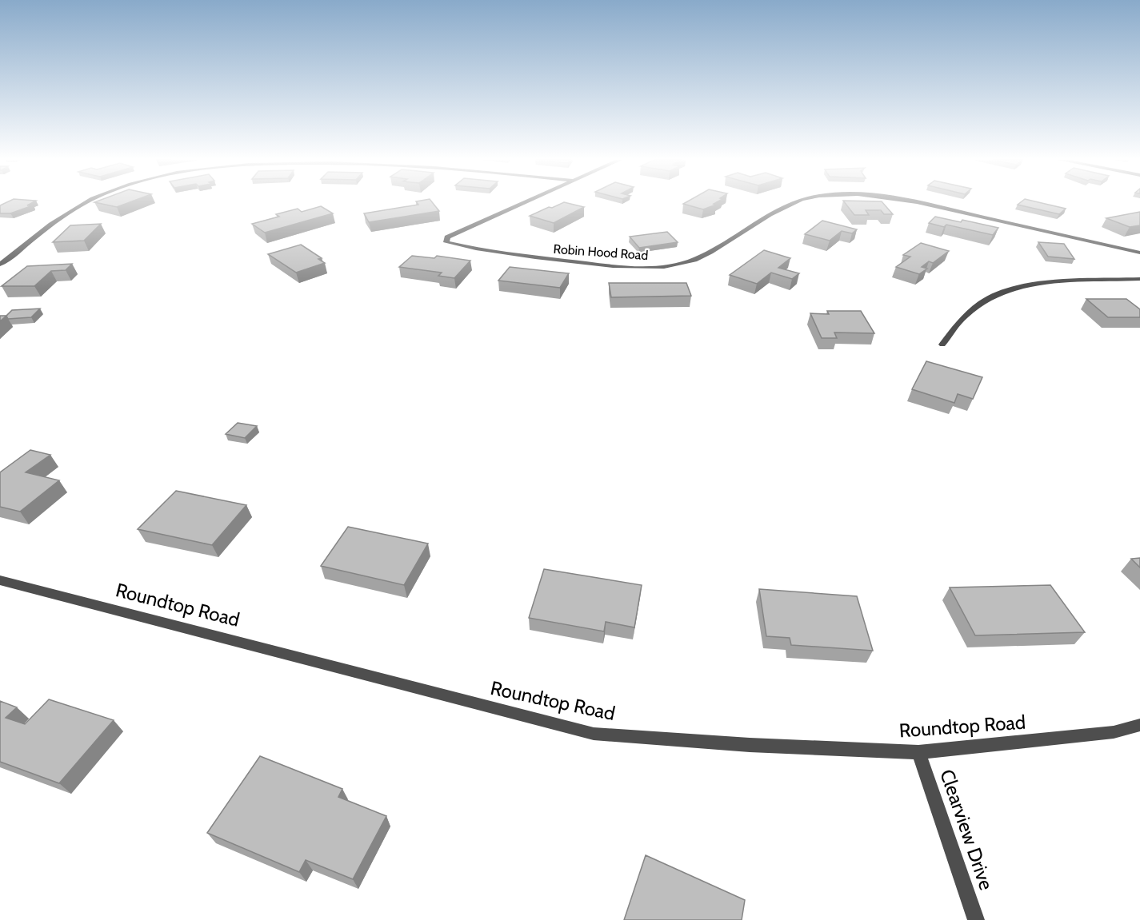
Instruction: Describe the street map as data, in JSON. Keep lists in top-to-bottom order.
{
  "streets": {
    "street": ["Robin Hood Road", "Roundtop Road", "Clearview Drive"]
  },
  "crossings": [
    ["Roundtop Road", "Clearview Drive"]
  ]
}
